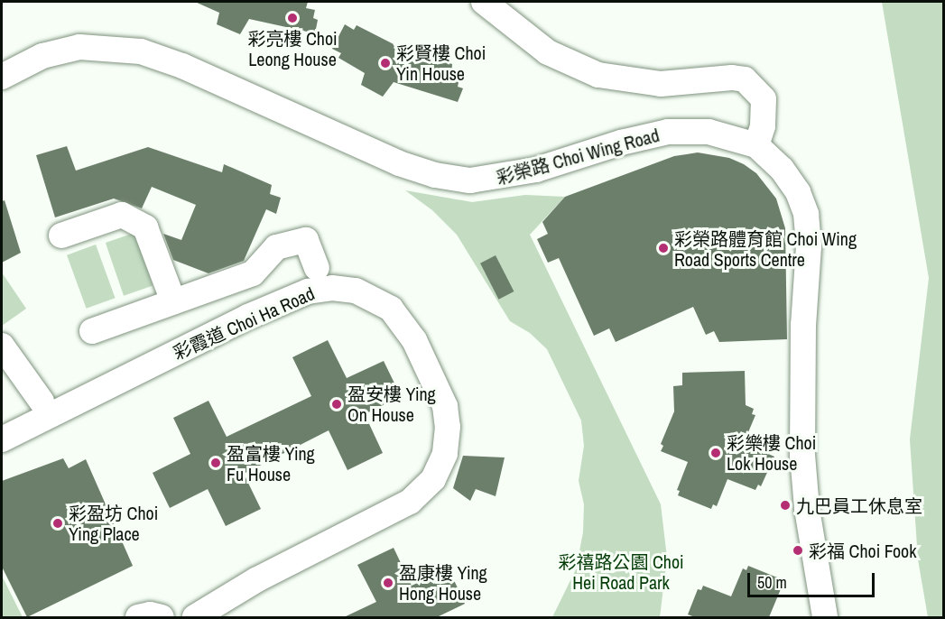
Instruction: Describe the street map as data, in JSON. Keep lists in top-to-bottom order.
{
  "streets": {
    "street": ["彩榮路 Choi Wing Road", "彩霞道 Choi Ha Road"]
  },
  "parks": ["彩禧路公園 Choi Hei Road Park"],
  "places": [
    "彩亮樓 Choi Leong House",
    "彩賢樓 Choi Yin House",
    "彩榮路體育館 Choi Wing Road Sports Centre",
    "盈安樓 Ying On House",
    "彩樂樓 Choi Lok House",
    "盈富樓 Ying Fu House",
    "九巴員工休息室",
    "彩盈坊 Choi Ying Place",
    "彩福 Choi Fook",
    "盈康樓 Ying Hong House"
  ],
  "scale_bar": "50 m"
}
